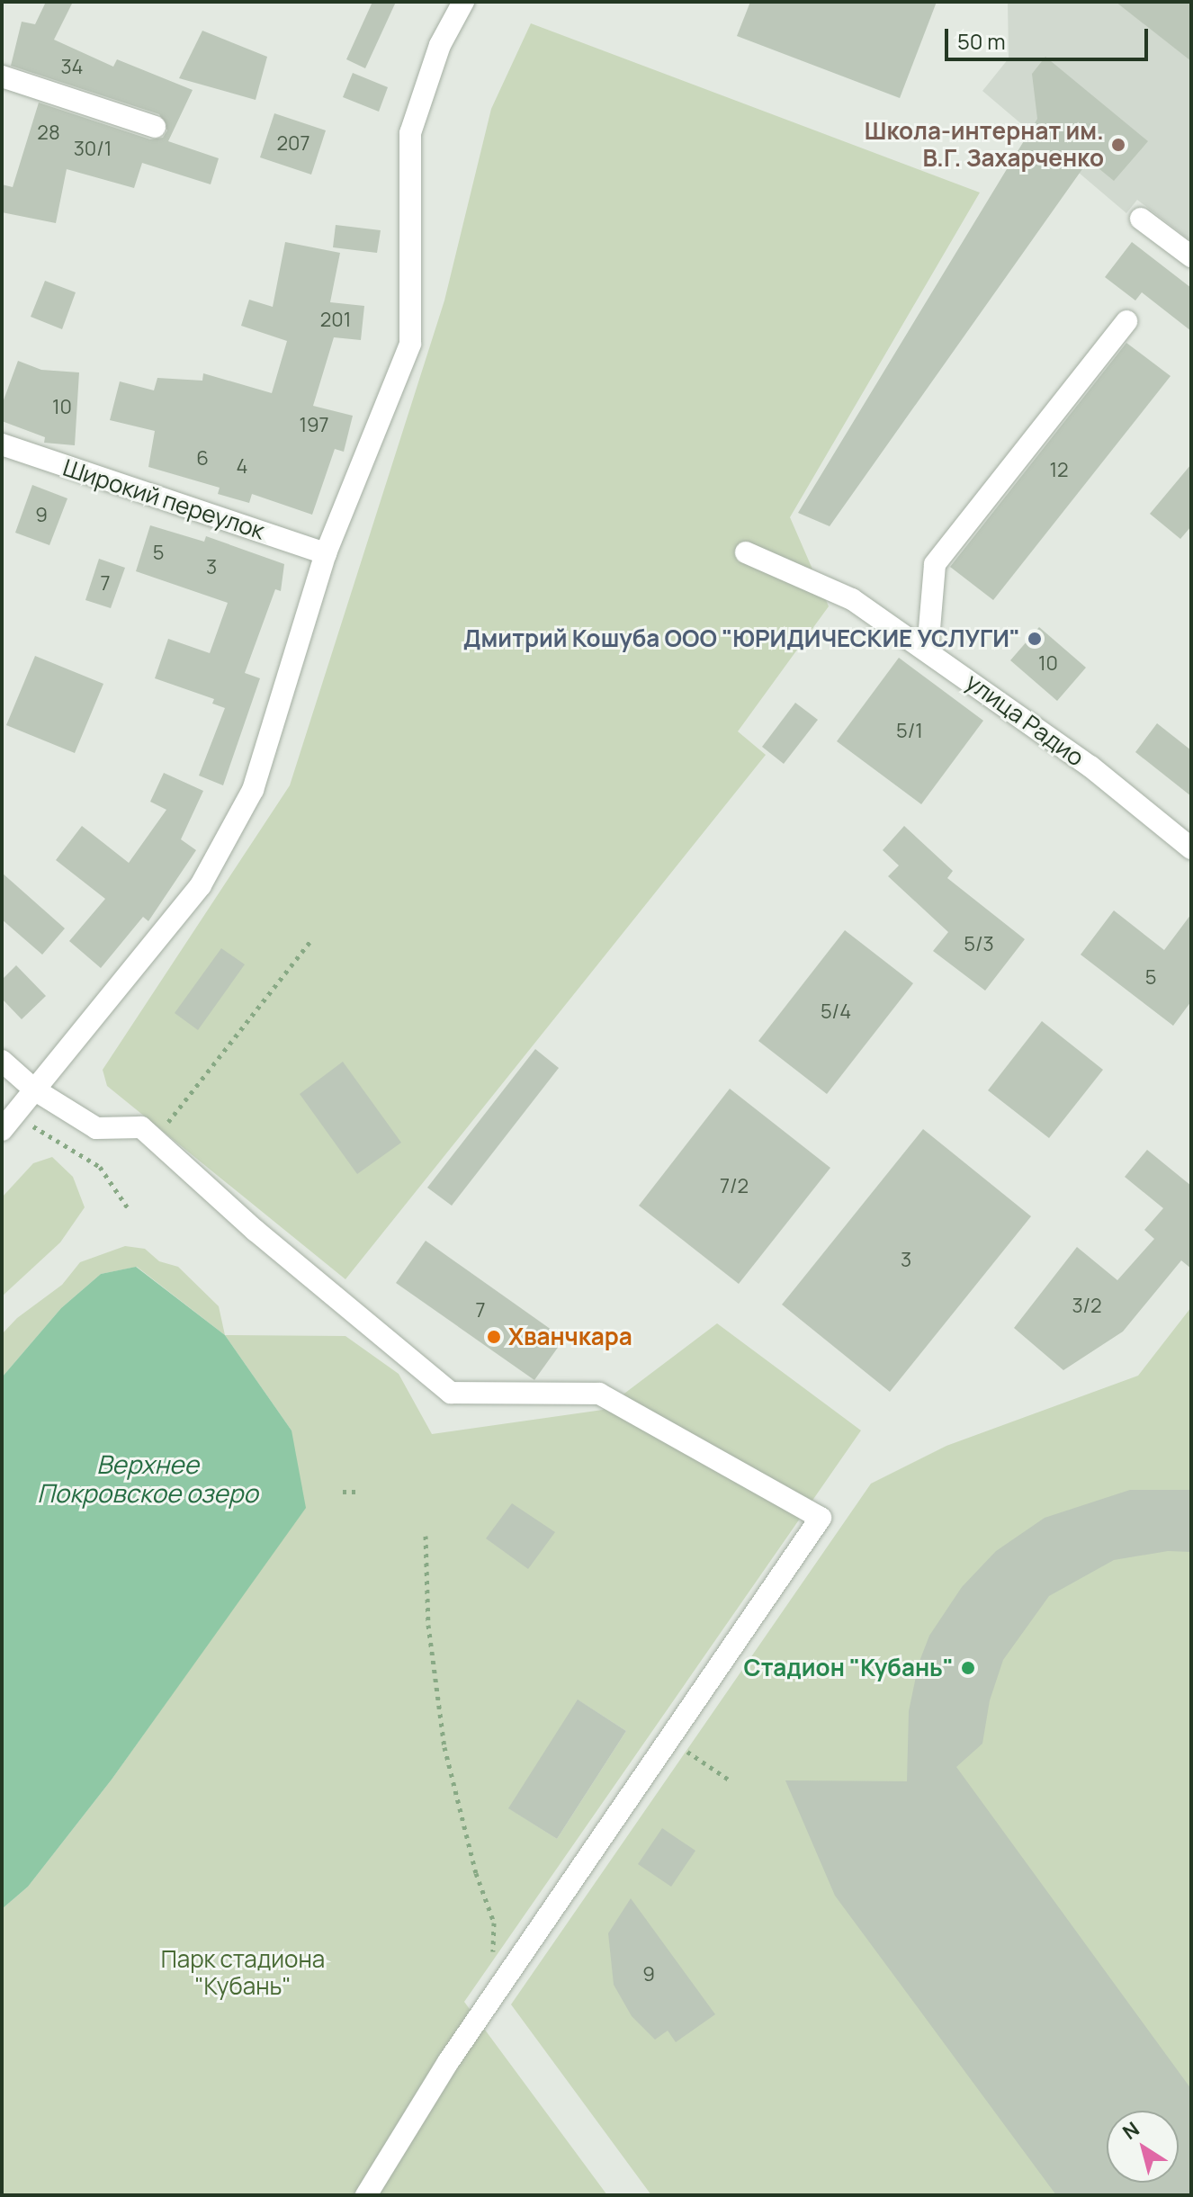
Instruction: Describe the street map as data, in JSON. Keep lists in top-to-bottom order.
{
  "streets": {
    "street": ["Широкий переулок", "улица Радио"]
  },
  "water": ["Верхнее Покровское озеро"],
  "parks": ["Парк стадиона \"Кубань\""],
  "places": [
    "Школа-интернат им. В.Г. Захарченко",
    "Дмитрий Кошуба ООО \"ЮРИДИЧЕСКИЕ УСЛУГИ\"",
    "Хванчкара",
    "Стадион \"Кубань\""
  ],
  "house_numbers": [
    "34",
    "28",
    "207",
    "30/1",
    "201",
    "10",
    "197",
    "6",
    "4",
    "12",
    "9",
    "5",
    "3",
    "7",
    "10",
    "5/1",
    "5/3",
    "5",
    "5/4",
    "7/2",
    "3",
    "3/2",
    "7",
    "9"
  ],
  "scale_bar": "50 m",
  "north": "top left"
}
